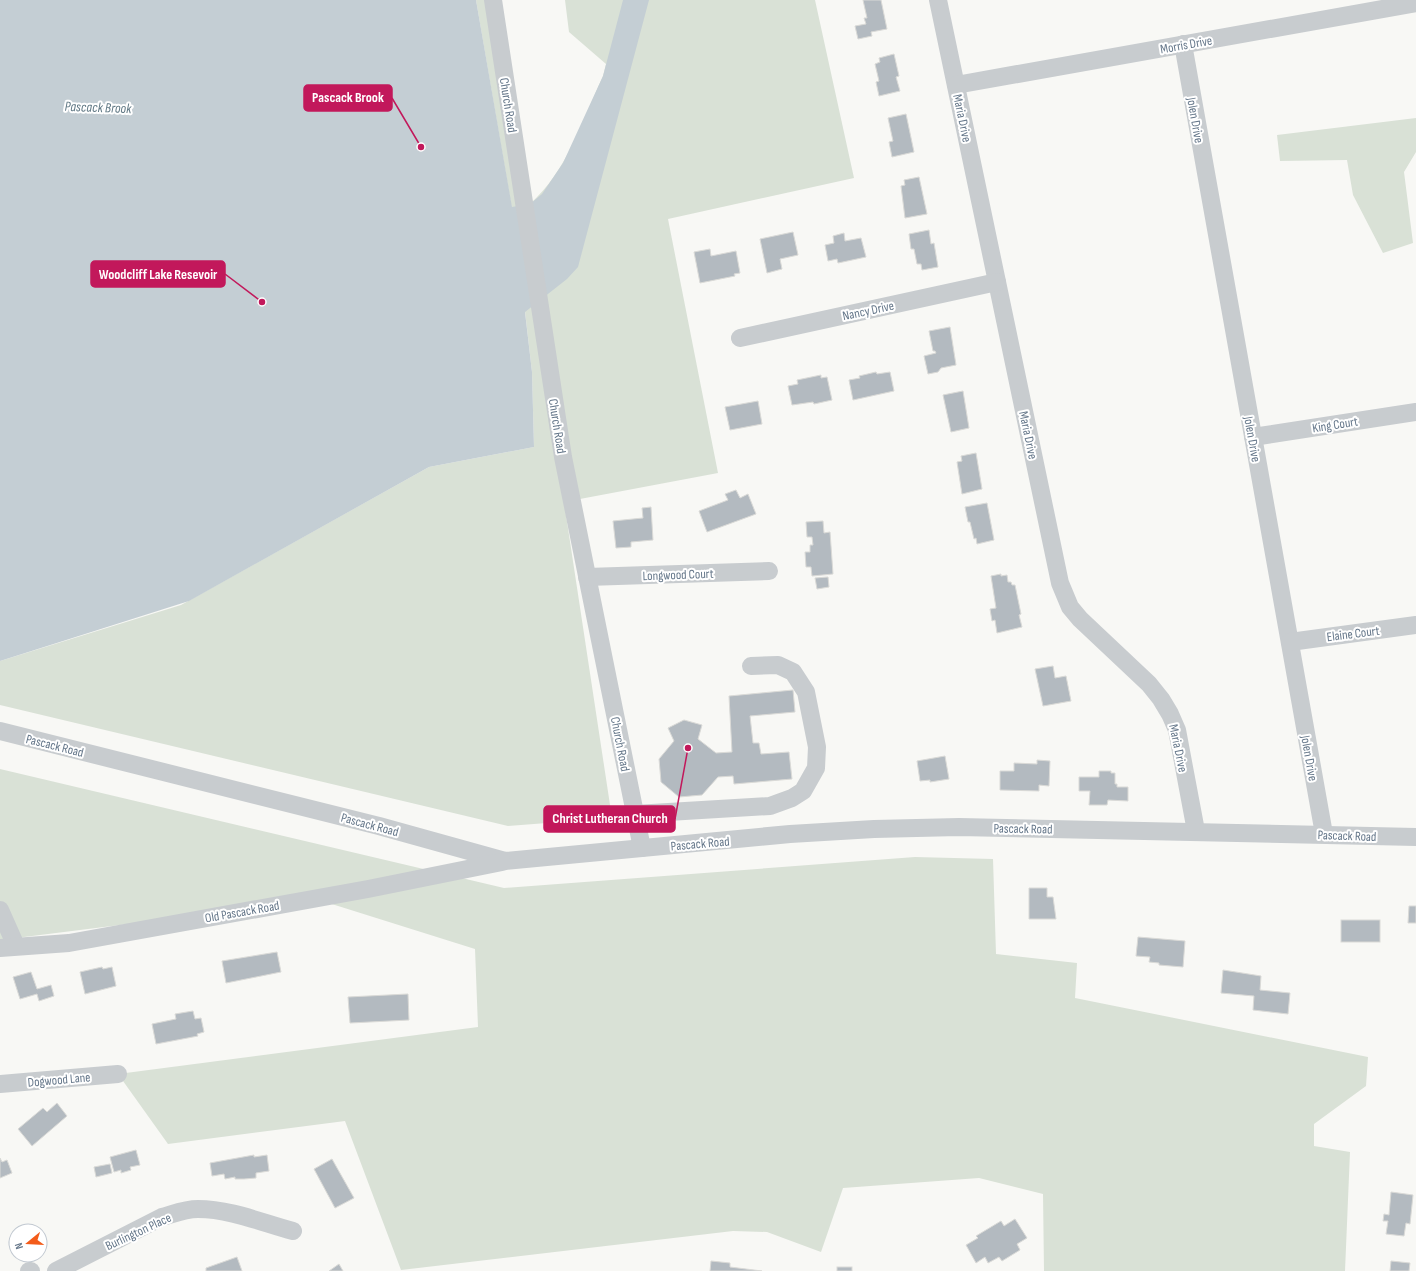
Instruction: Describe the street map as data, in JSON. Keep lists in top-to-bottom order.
{
  "streets": {
    "street": [
      "Morris Drive",
      "Church Road",
      "Maria Drive",
      "Jolen Drive",
      "Nancy Drive",
      "King Court",
      "Longwood Court",
      "Elaine Court",
      "Pascack Road",
      "Old Pascack Road",
      "Dogwood Lane",
      "Burlington Place"
    ]
  },
  "crossings": [
    ["Morris Drive", "Maria Drive"],
    ["Morris Drive", "Jolen Drive"],
    ["Church Road", "Longwood Court"],
    ["Church Road", "Pascack Road"],
    ["Maria Drive", "Nancy Drive"],
    ["Maria Drive", "Pascack Road"],
    ["Jolen Drive", "King Court"],
    ["Jolen Drive", "Elaine Court"],
    ["Jolen Drive", "Pascack Road"],
    ["Pascack Road", "Old Pascack Road"]
  ],
  "water": ["Pascack Brook"],
  "places": ["Pascack Brook", "Woodcliff Lake Resevoir", "Christ Lutheran Church"],
  "north": "left"
}
